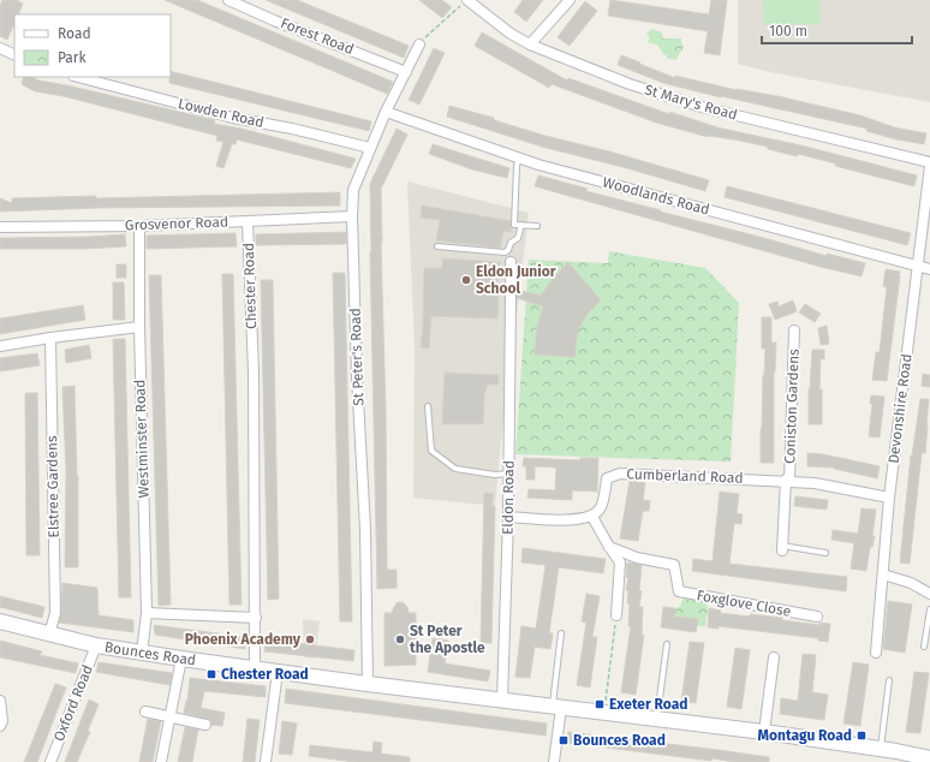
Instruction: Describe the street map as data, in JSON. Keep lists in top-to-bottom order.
{
  "streets": {
    "street": [
      "Forest Road",
      "St Mary's Road",
      "Lowden Road",
      "Woodlands Road",
      "Grosvenor Road",
      "Chester Road",
      "St Peter's Road",
      "Coniston Gardens",
      "Devonshire Road",
      "Westminster Road",
      "Cumberland Road",
      "Elstree Gardens",
      "Eldon Road",
      "Foxglove Close",
      "Bounces Road",
      "Oxford Road"
    ]
  },
  "crossings": [
    ["Forest Road", "St Peter's Road"],
    ["St Mary's Road", "Devonshire Road"],
    ["Lowden Road", "St Peter's Road"],
    ["Woodlands Road", "St Peter's Road"],
    ["Woodlands Road", "Devonshire Road"],
    ["Grosvenor Road", "Chester Road"],
    ["Grosvenor Road", "St Peter's Road"],
    ["Grosvenor Road", "Westminster Road"],
    ["Chester Road", "Bounces Road"],
    ["St Peter's Road", "Bounces Road"],
    ["Coniston Gardens", "Cumberland Road"],
    ["Devonshire Road", "Cumberland Road"],
    ["Westminster Road", "Bounces Road"],
    ["Elstree Gardens", "Bounces Road"],
    ["Eldon Road", "Bounces Road"],
    ["Bounces Road", "Oxford Road"]
  ],
  "places": {
    "other": ["Eldon Junior School", "Phoenix Academy", "St Peter the Apostle"],
    "transit": [
      "Chester Road",
      "Exeter Road",
      "Montagu Road",
      "Bounces Road"
    ]
  },
  "legend": ["Road", "Park"],
  "scale_bar": "100 m"
}
